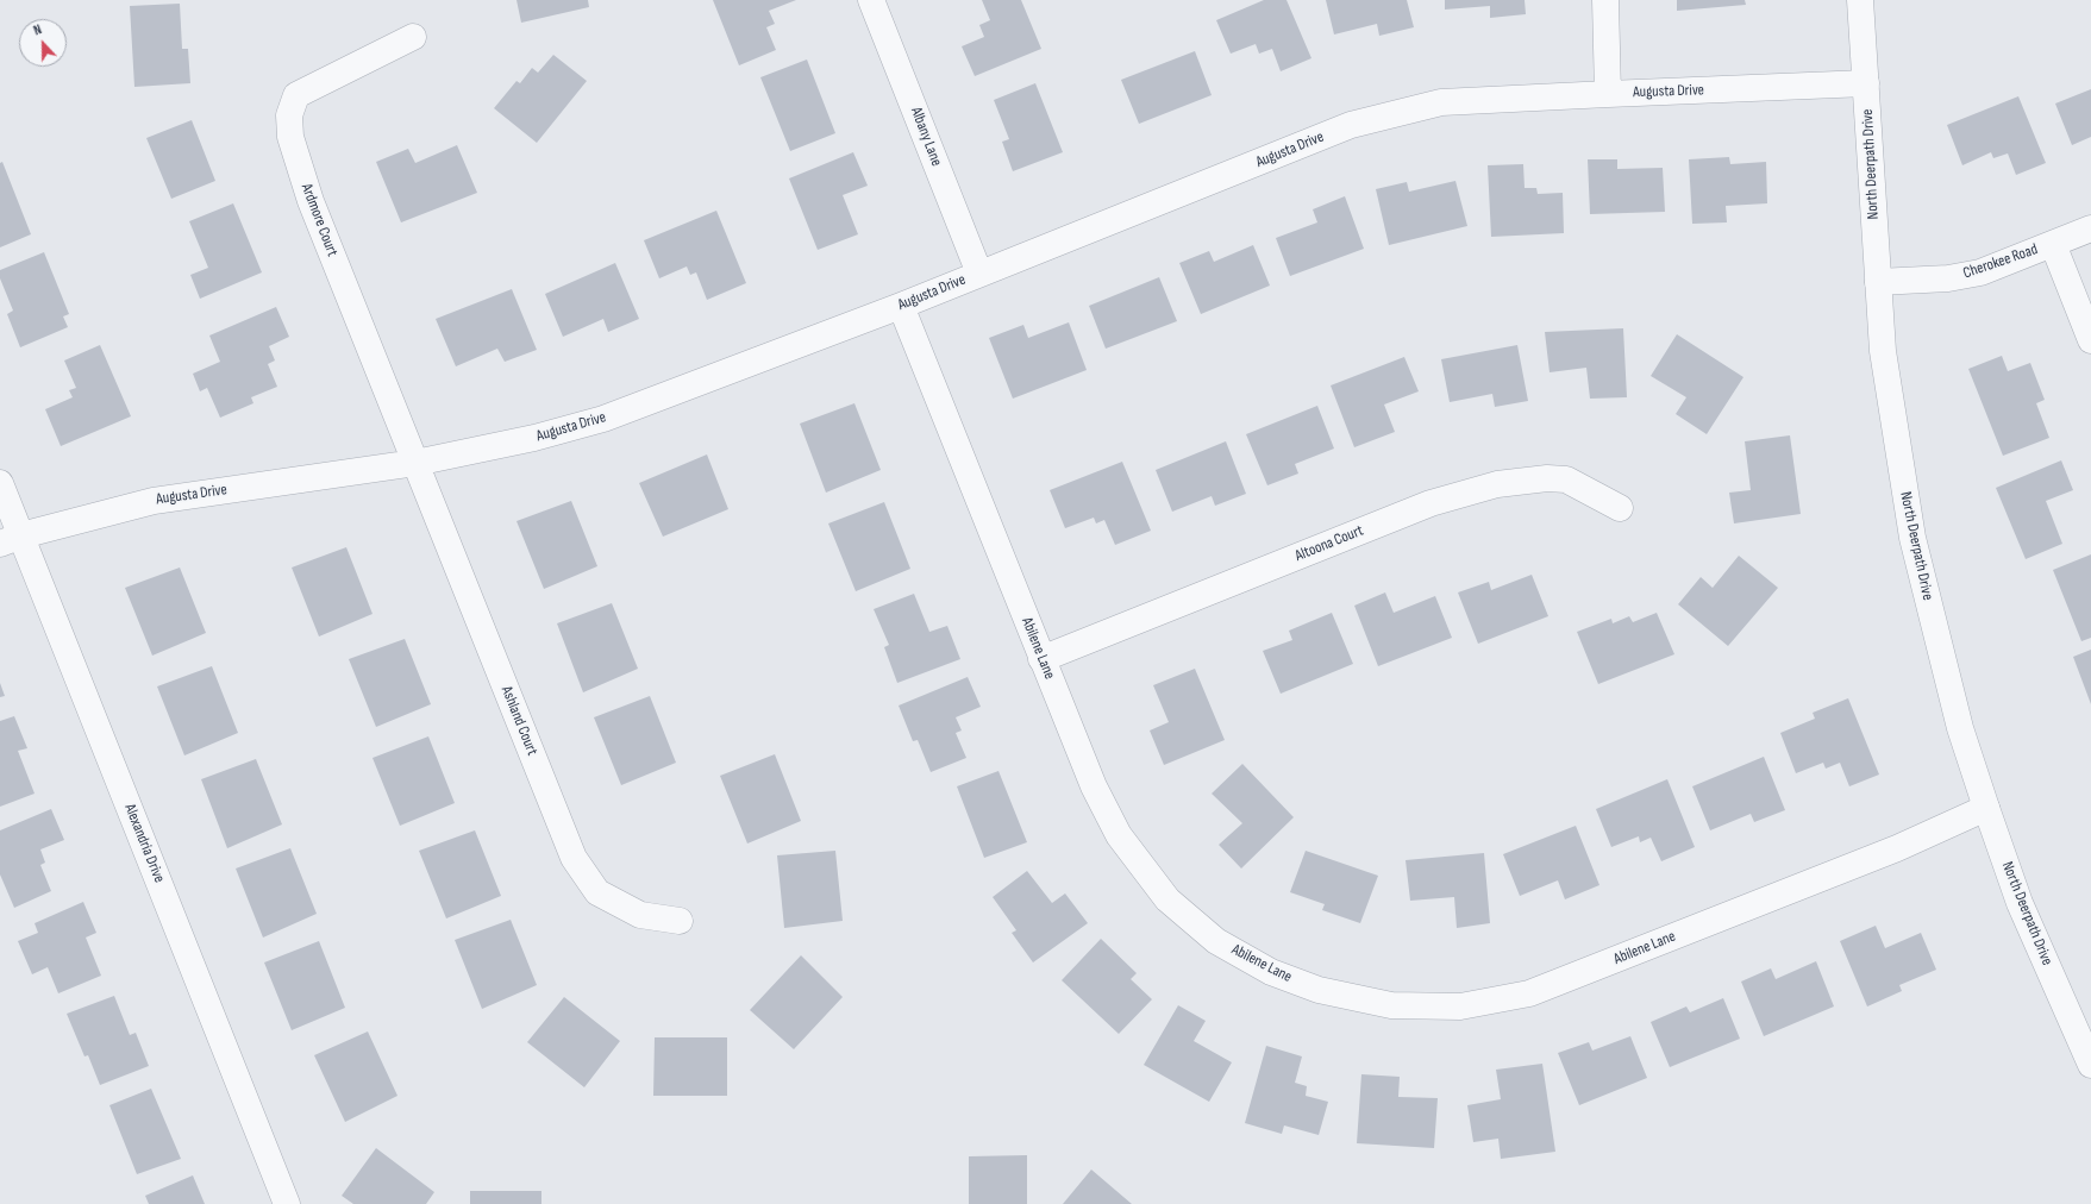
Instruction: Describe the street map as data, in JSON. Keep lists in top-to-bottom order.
{
  "streets": {
    "street": [
      "Augusta Drive",
      "Albany Lane",
      "North Deerpath Drive",
      "Ardmore Court",
      "Cherokee Road",
      "Altoona Court",
      "Abilene Lane",
      "Ashland Court",
      "Alexandria Drive"
    ]
  },
  "crossings": [
    ["Augusta Drive", "Albany Lane"],
    ["Augusta Drive", "North Deerpath Drive"],
    ["Augusta Drive", "Ardmore Court"],
    ["Augusta Drive", "Abilene Lane"],
    ["Augusta Drive", "Ashland Court"],
    ["Augusta Drive", "Alexandria Drive"],
    ["North Deerpath Drive", "Cherokee Road"],
    ["North Deerpath Drive", "Abilene Lane"],
    ["Ardmore Court", "Ashland Court"],
    ["Altoona Court", "Abilene Lane"]
  ],
  "north": "top"
}
